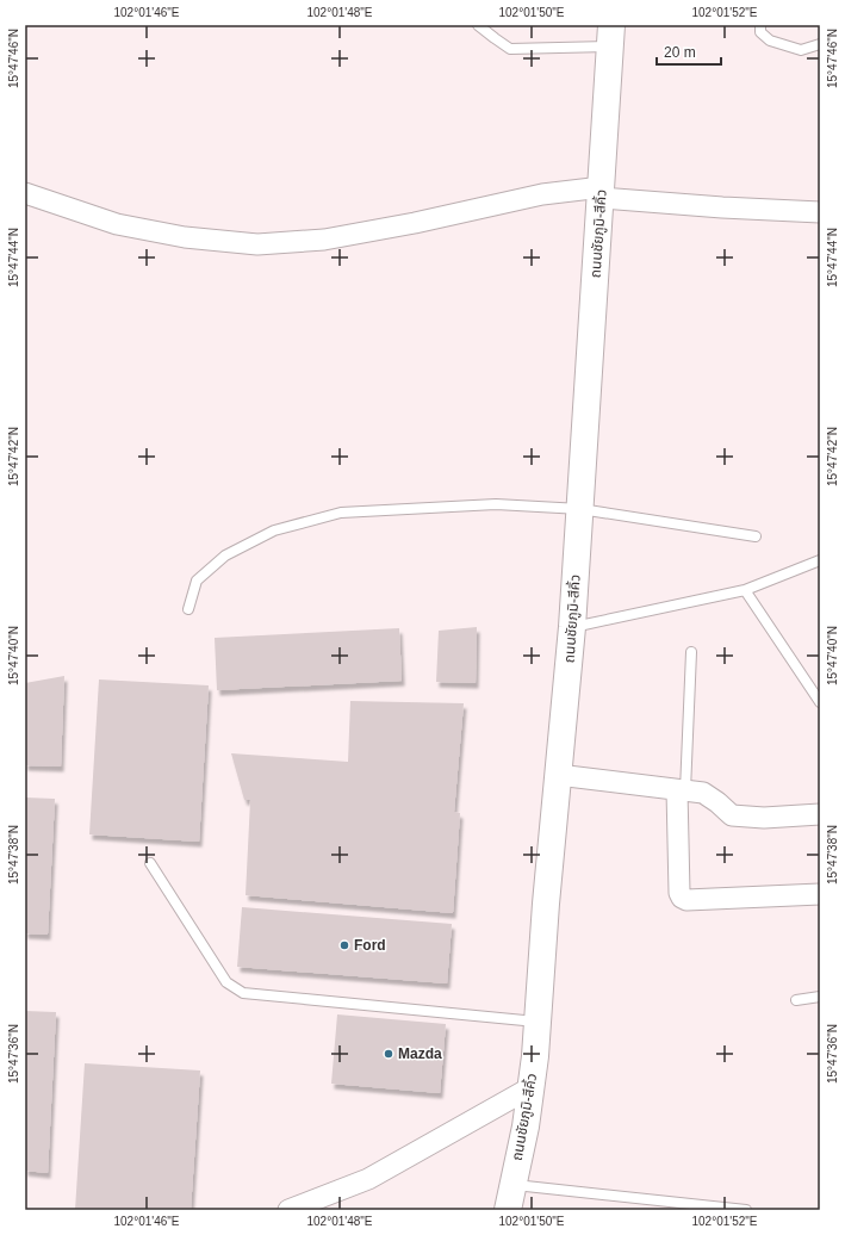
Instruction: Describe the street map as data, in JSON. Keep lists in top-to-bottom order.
{
  "streets": {
    "main road": ["ถนนชัยภูมิ-สีคิ้ว"]
  },
  "places": ["Ford", "Mazda"],
  "scale_bar": "20 m",
  "coordinates": [
    "102°01'46\"E",
    "102°01'48\"E",
    "102°01'50\"E",
    "102°01'52\"E",
    "15°47'46\"N",
    "15°47'44\"N",
    "15°47'42\"N",
    "15°47'40\"N",
    "15°47'38\"N",
    "15°47'36\"N"
  ]
}
